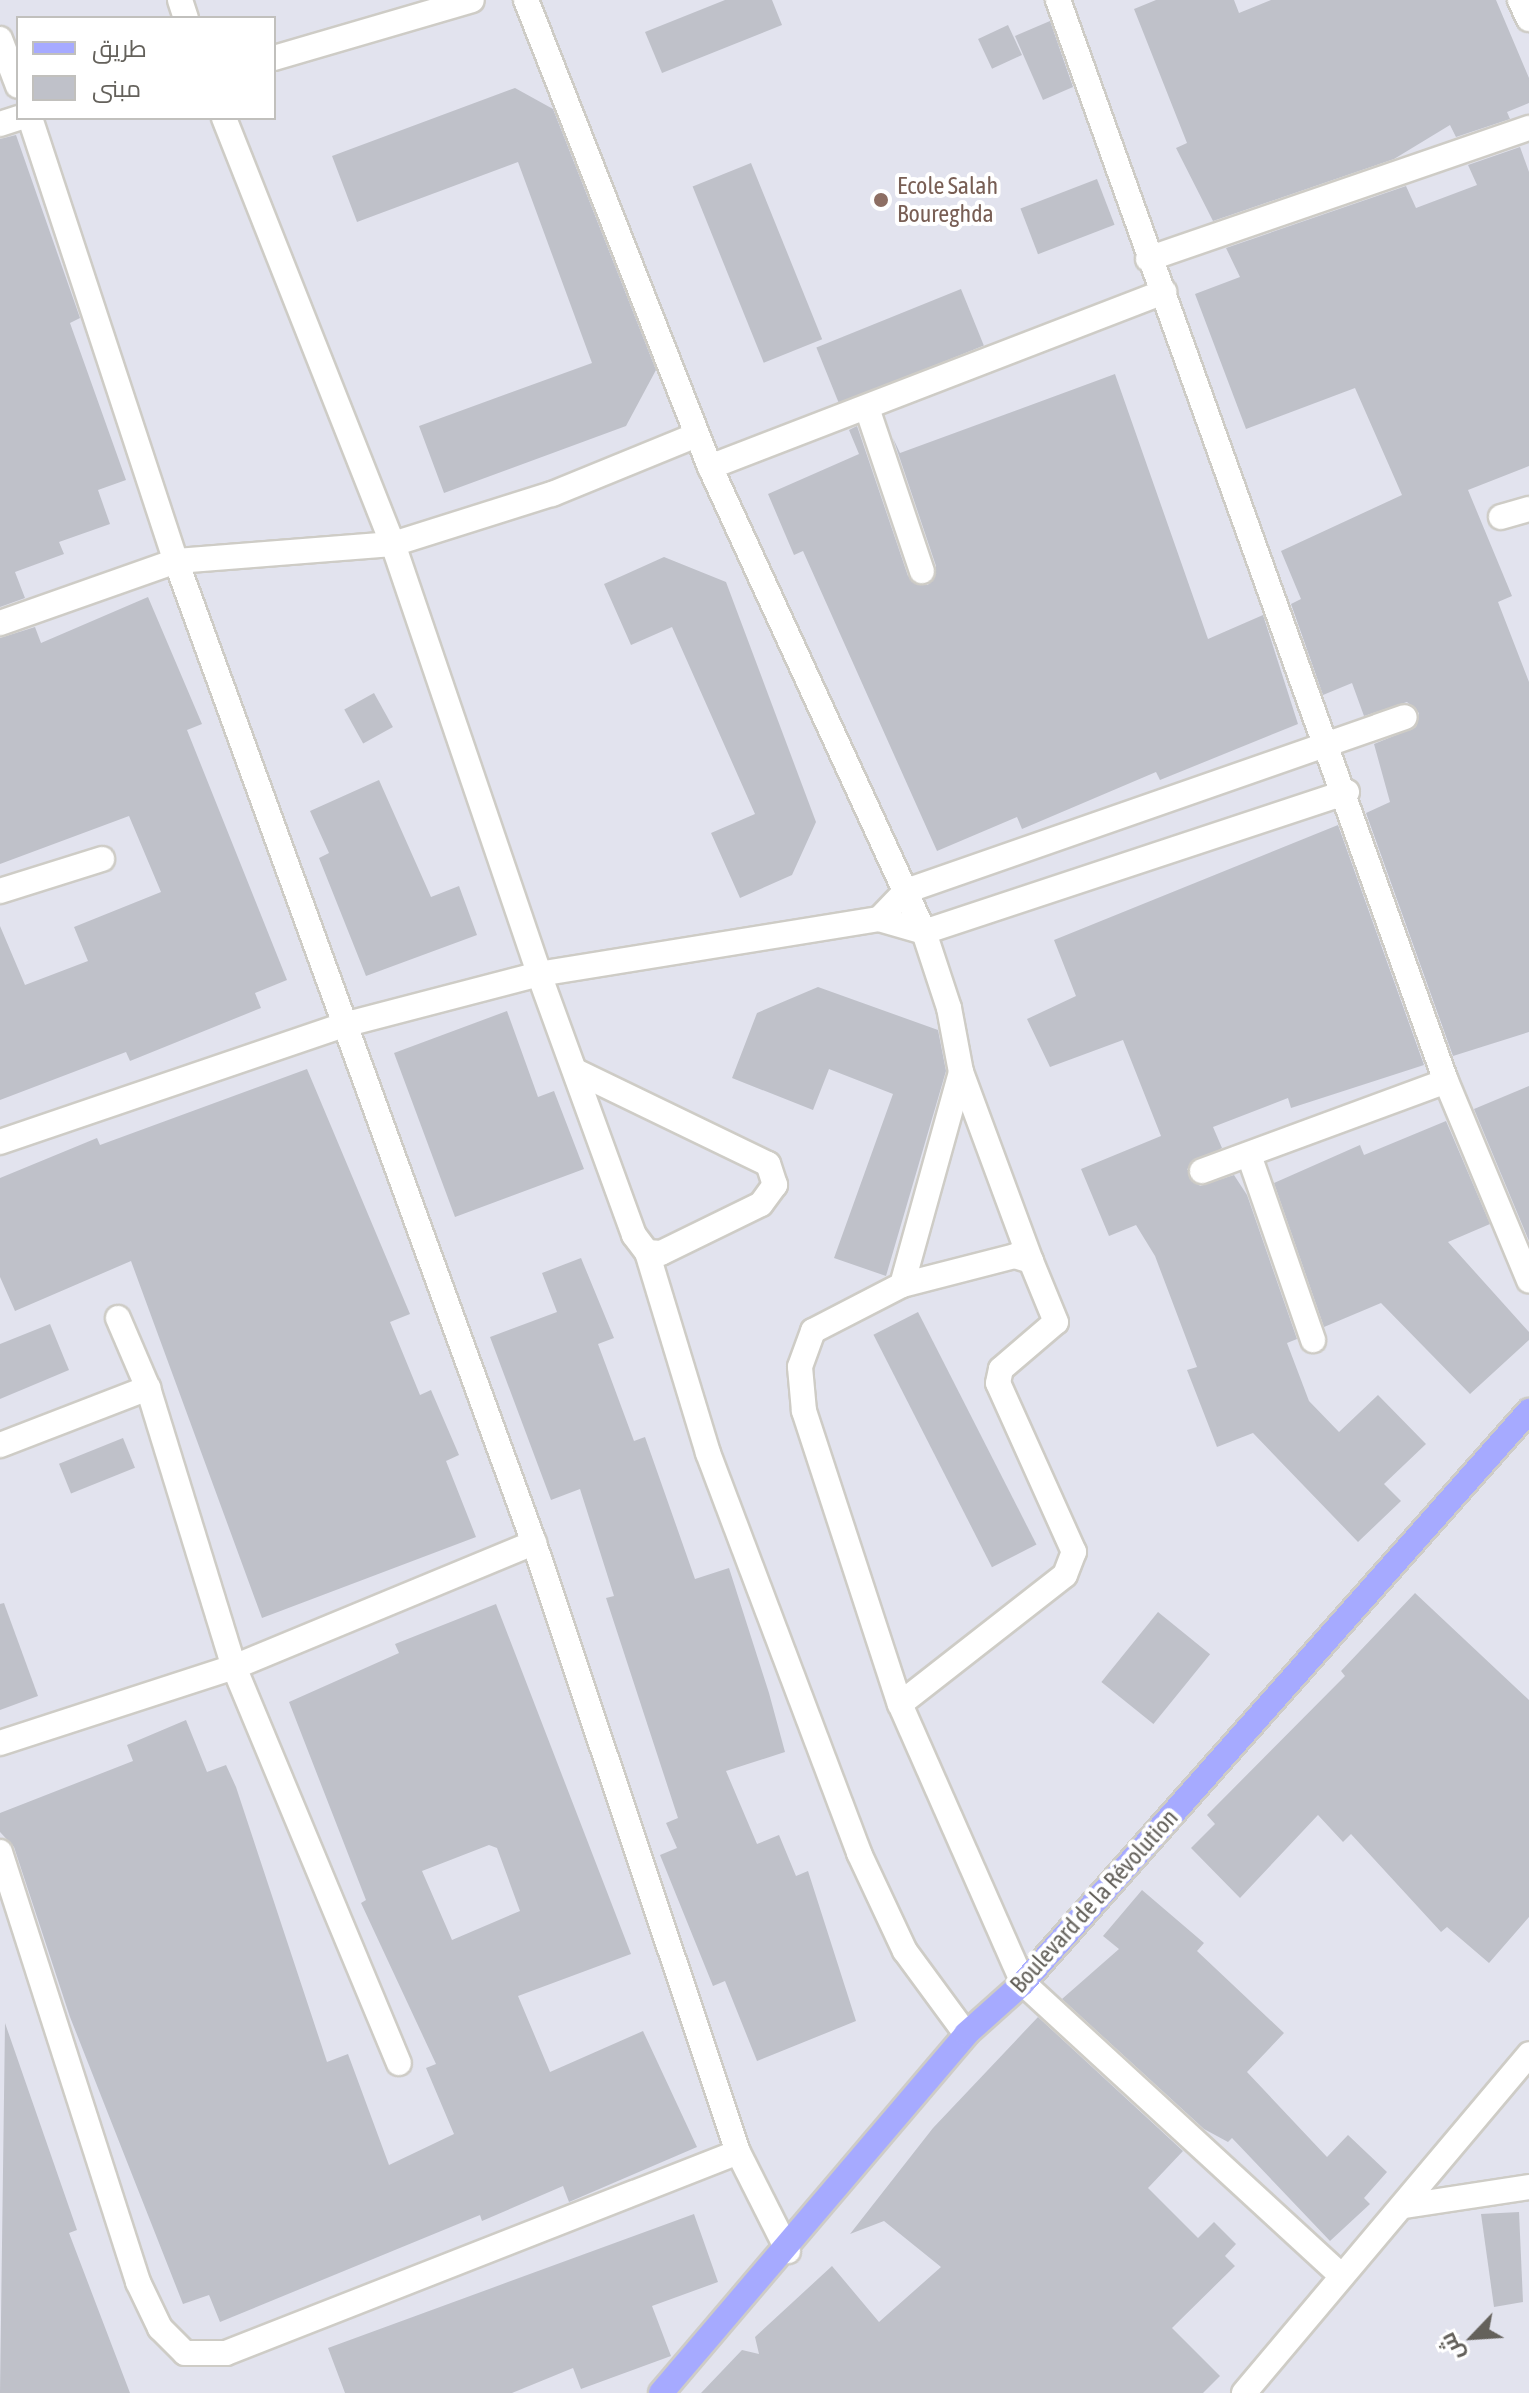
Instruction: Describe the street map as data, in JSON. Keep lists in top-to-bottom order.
{
  "streets": {
    "main road": ["Boulevard de la Révolution"]
  },
  "places": ["Ecole Salah Boureghda"],
  "legend": ["طريق", "مبنى"],
  "north": "bottom left"
}
